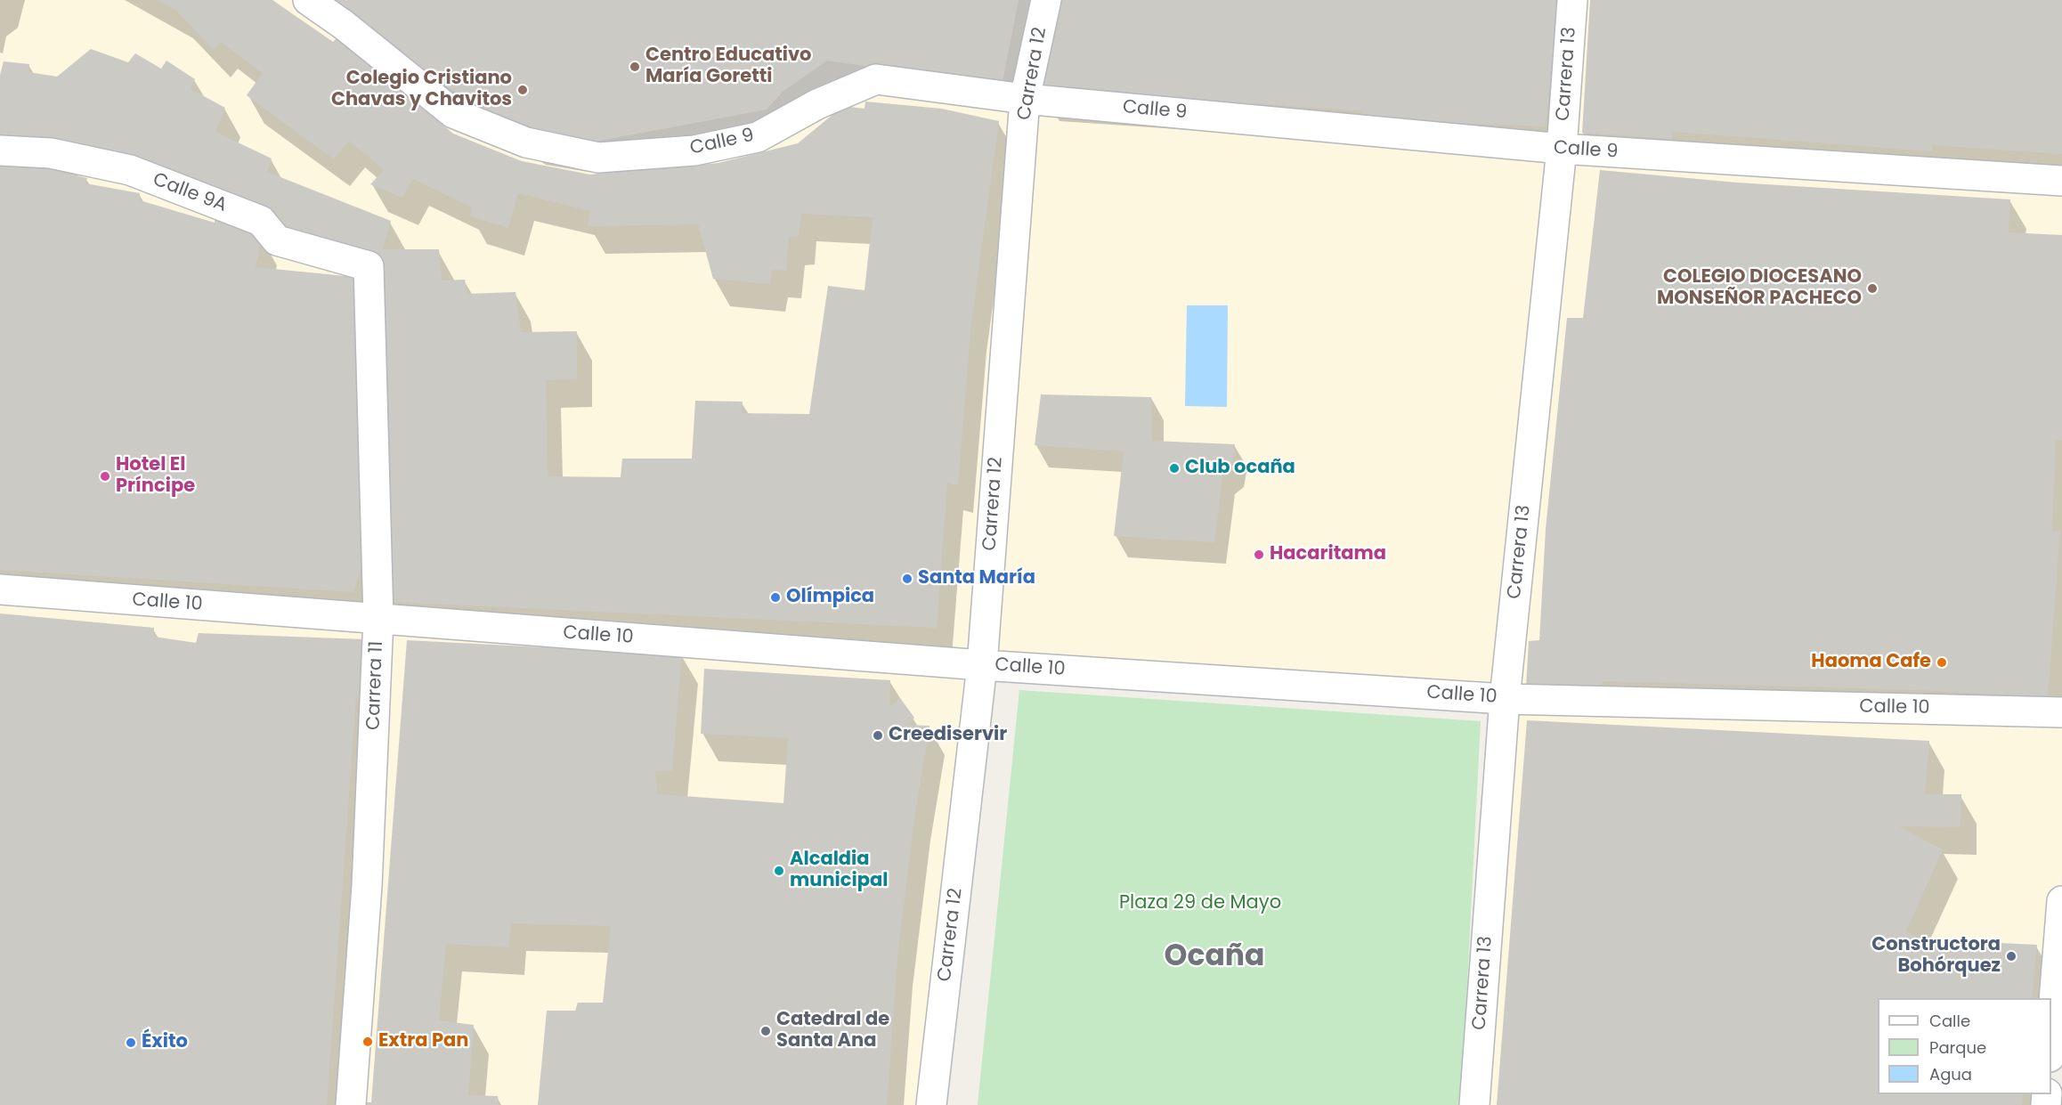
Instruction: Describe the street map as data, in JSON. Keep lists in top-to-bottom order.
{
  "streets": {
    "street": [
      "Carrera 12",
      "Carrera 13",
      "Calle 9",
      "Calle 9A",
      "Calle 10",
      "Carrera 11"
    ]
  },
  "crossings": [
    ["Carrera 12", "Calle 9"],
    ["Carrera 12", "Calle 10"],
    ["Carrera 13", "Calle 9"],
    ["Carrera 13", "Calle 10"],
    ["Calle 9A", "Carrera 11"],
    ["Calle 10", "Carrera 11"]
  ],
  "districts": ["Ocaña"],
  "parks": ["Plaza 29 de Mayo"],
  "places": [
    "Centro Educativo María Goretti",
    "Colegio Cristiano Chavas y Chavitos",
    "COLEGIO DIOCESANO MONSEÑOR PACHECO",
    "Club ocaña",
    "Hotel El Príncipe",
    "Hacaritama",
    "Santa María",
    "Olímpica",
    "Haoma Cafe",
    "Creediservir",
    "Alcaldia municipal",
    "Constructora Bohórquez",
    "Catedral de Santa Ana",
    "Extra Pan",
    "Éxito"
  ],
  "legend": ["Calle", "Parque", "Agua"]
}
